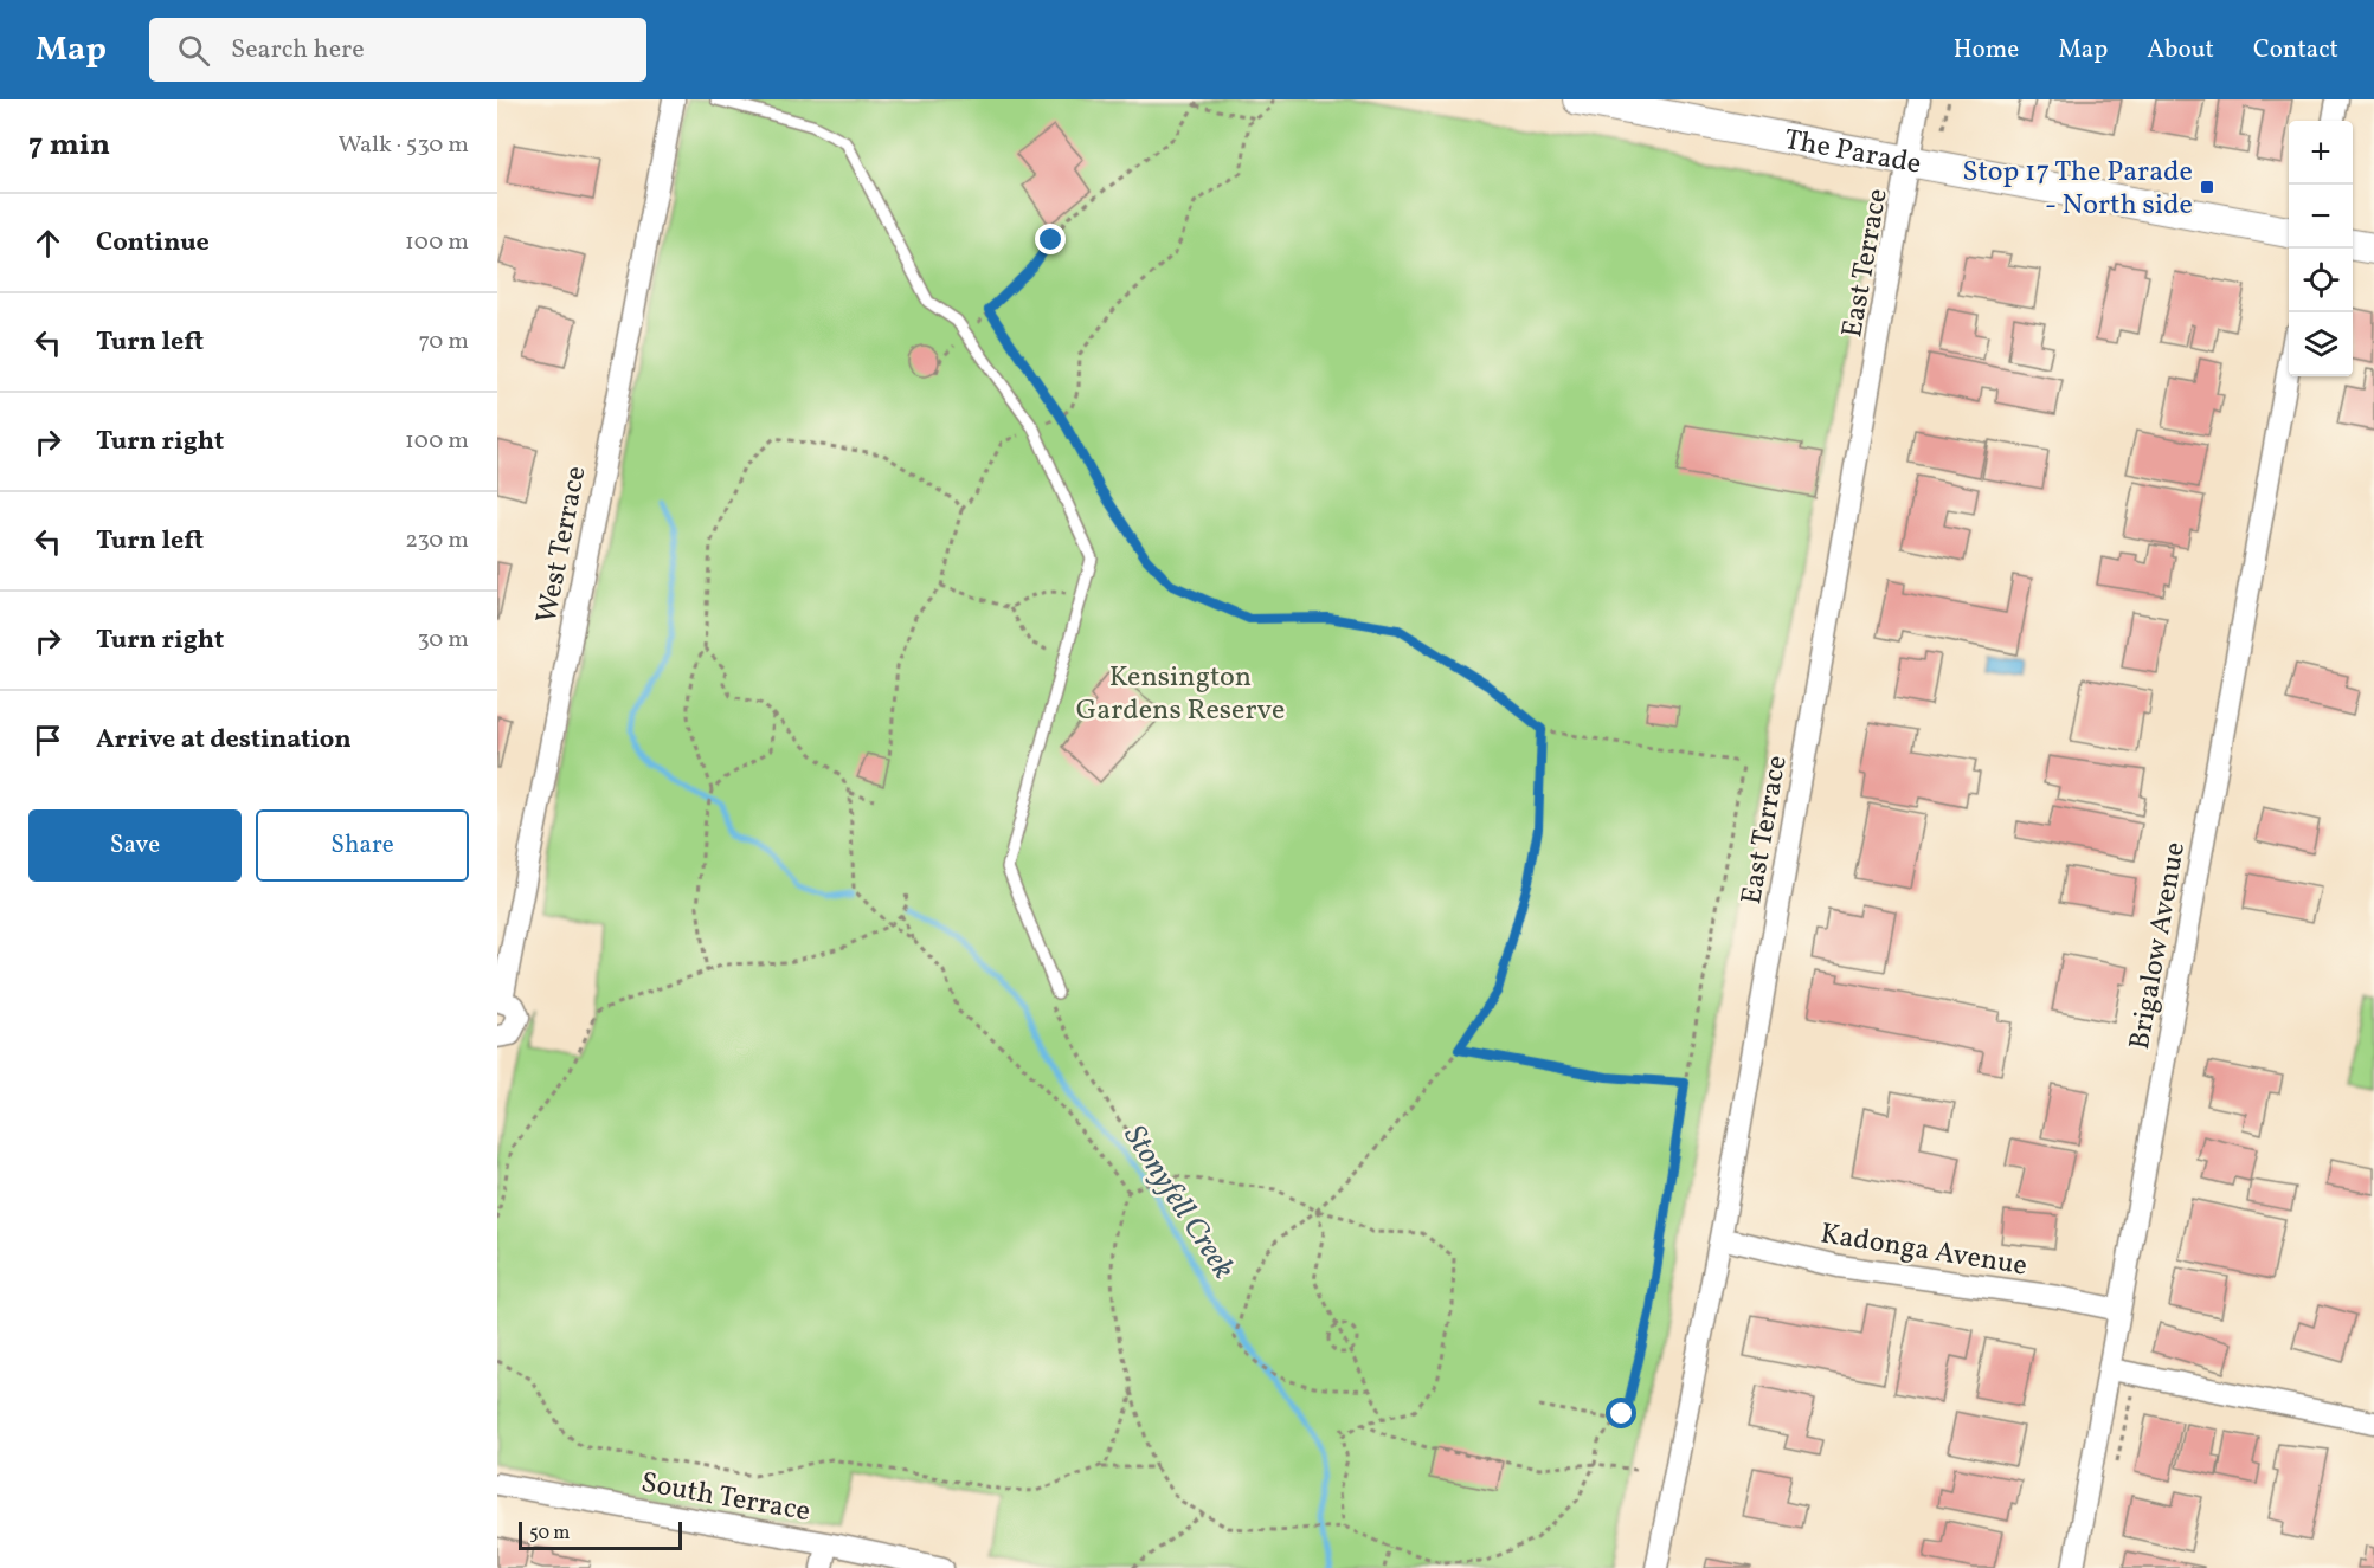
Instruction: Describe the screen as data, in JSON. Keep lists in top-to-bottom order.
{
  "streets": {
    "main road": ["The Parade"],
    "street": [
      "East Terrace",
      "West Terrace",
      "Brigalow Avenue",
      "Kadonga Avenue",
      "South Terrace"
    ]
  },
  "crossings": [
    ["The Parade", "East Terrace"],
    ["East Terrace", "Kadonga Avenue"],
    ["Brigalow Avenue", "Kadonga Avenue"]
  ],
  "water": ["Stonyfell Creek"],
  "parks": ["Kensington Gardens Reserve"],
  "places": {
    "transit": ["Stop 17 The Parade - North side"]
  },
  "scale_bar": "50 m",
  "page": {
    "header": "Map",
    "search": "Search here",
    "nav": [
      "Home",
      "Map",
      "About",
      "Contact"
    ],
    "heading": ["7 min", "Walk · 530 m"],
    "map_buttons": ["+", "−"],
    "list": [
      ["Continue", "100 m"],
      ["Turn left", "70 m"],
      ["Turn right", "100 m"],
      ["Turn left", "230 m"],
      ["Turn right", "30 m"],
      "Arrive at destination"
    ],
    "buttons": ["Save", "Share"],
    "scale": "50 m"
  }
}
